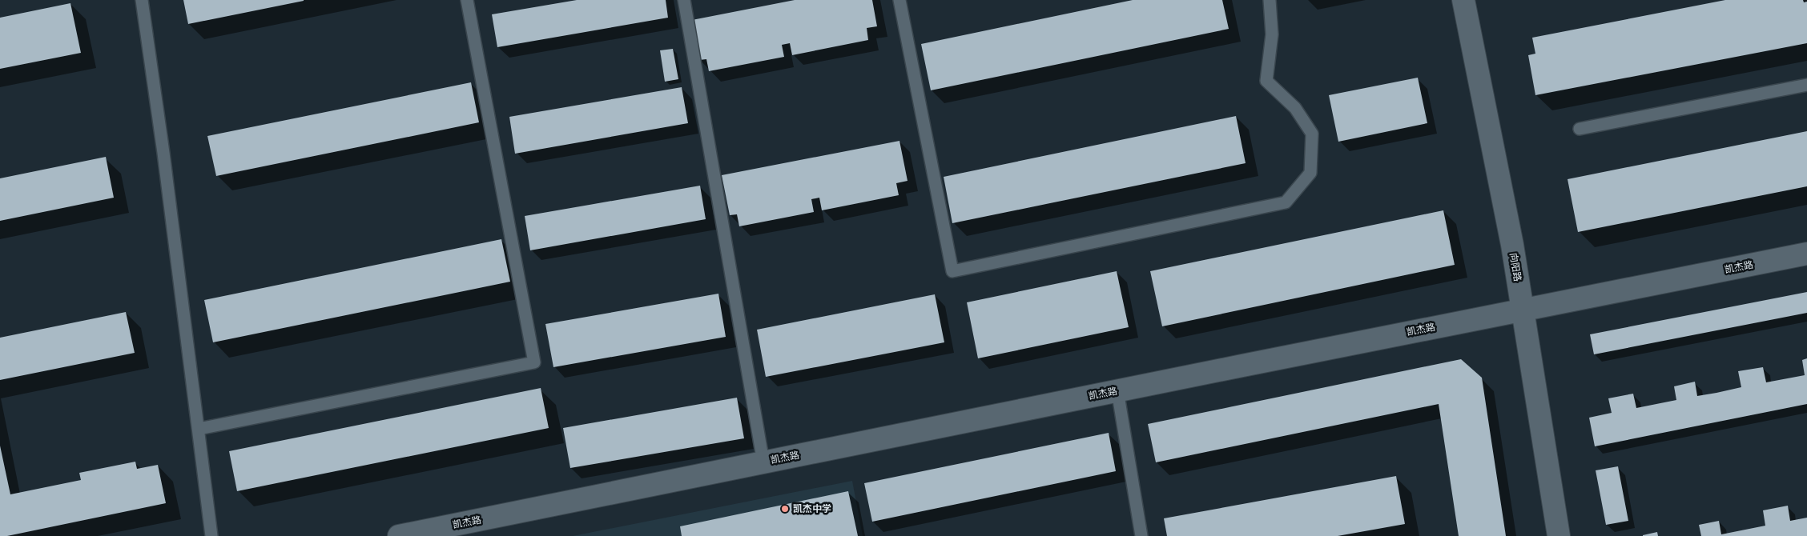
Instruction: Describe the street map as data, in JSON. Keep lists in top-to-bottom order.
{
  "streets": {
    "street": ["向阳路", "凯杰路"]
  },
  "crossings": [
    ["向阳路", "凯杰路"]
  ],
  "places": ["凯杰中学"]
}
